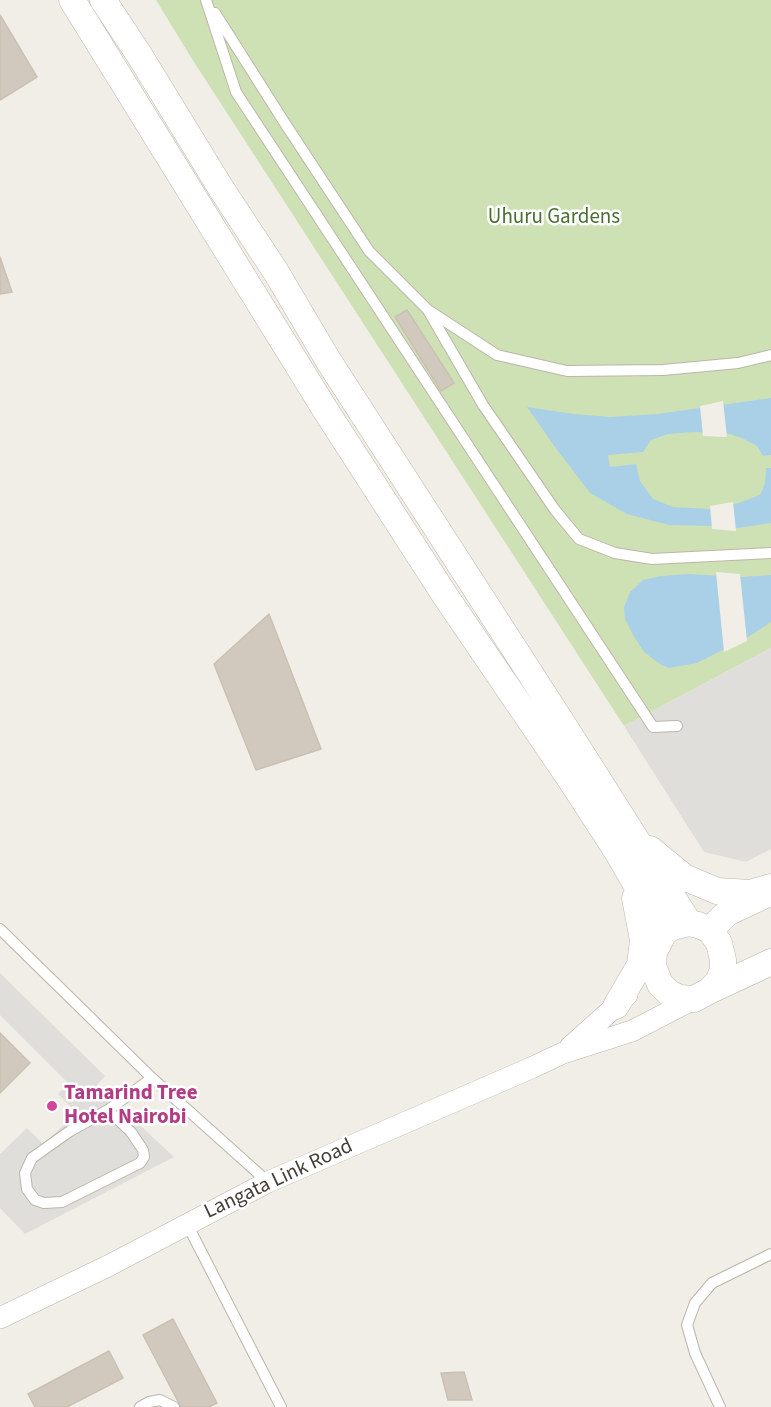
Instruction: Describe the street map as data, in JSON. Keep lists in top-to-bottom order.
{
  "streets": {
    "street": ["Langata Link Road"]
  },
  "parks": ["Uhuru Gardens"],
  "places": ["Tamarind Tree Hotel Nairobi"]
}
